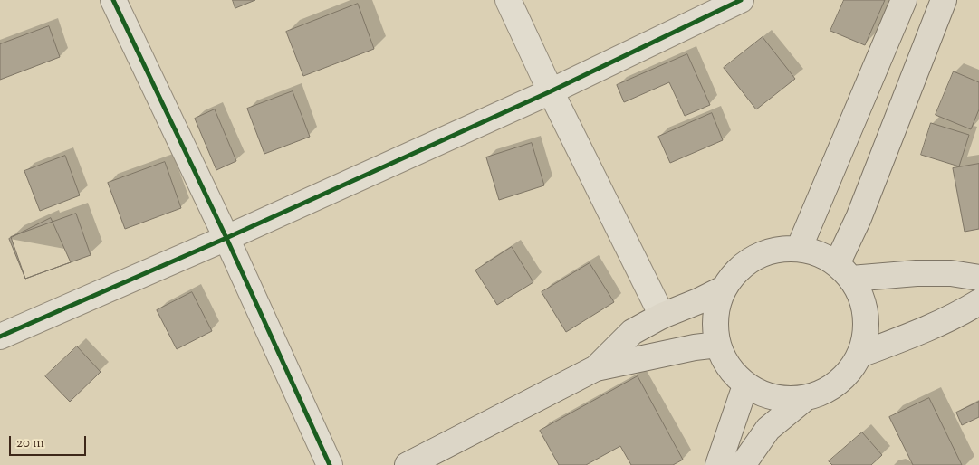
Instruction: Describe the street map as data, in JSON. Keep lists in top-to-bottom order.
{
  "scale_bar": "20 m"
}
